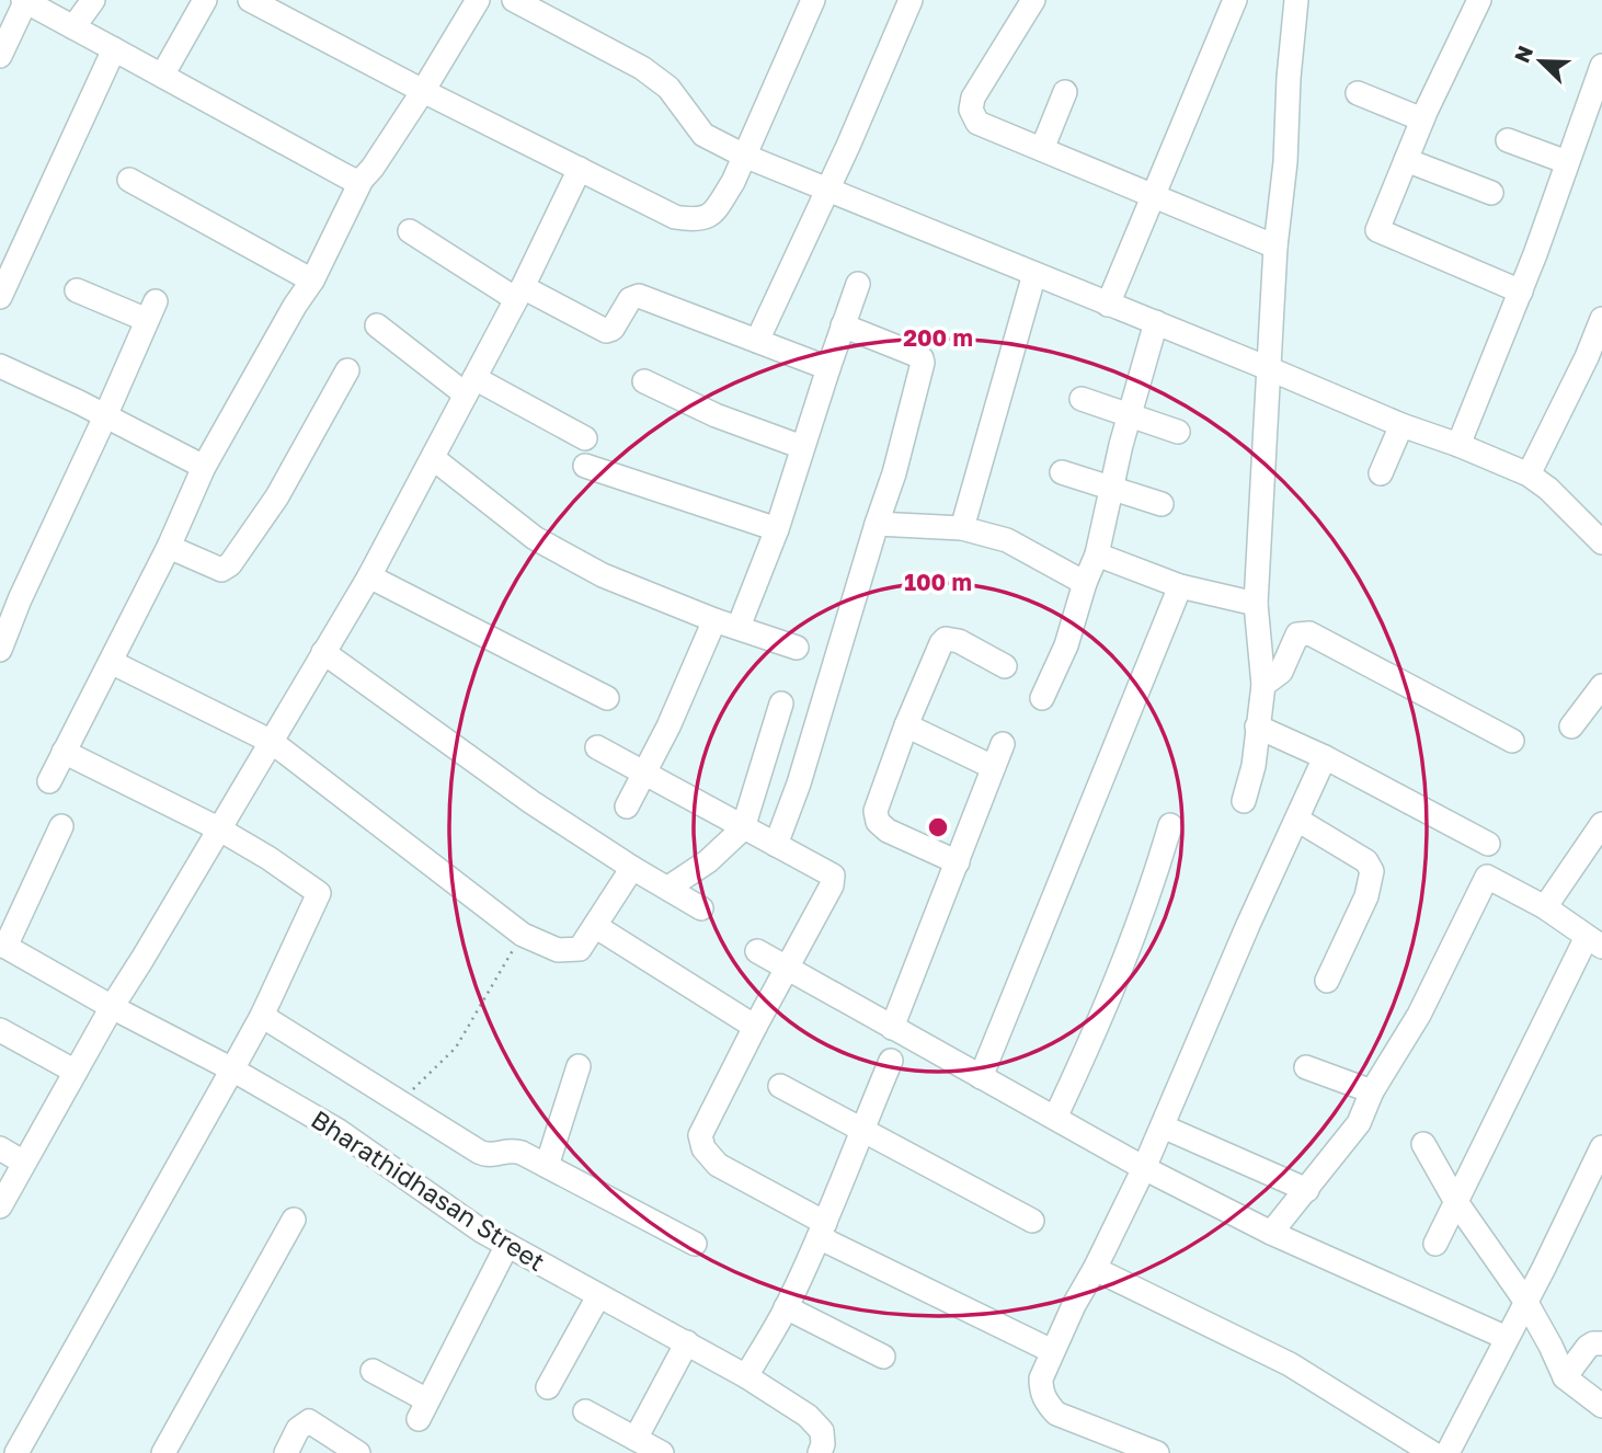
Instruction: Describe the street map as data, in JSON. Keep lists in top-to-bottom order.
{
  "streets": {
    "street": ["Bharathidhasan Street"]
  },
  "north": "top left",
  "rings": ["200 m", "100 m"]
}
